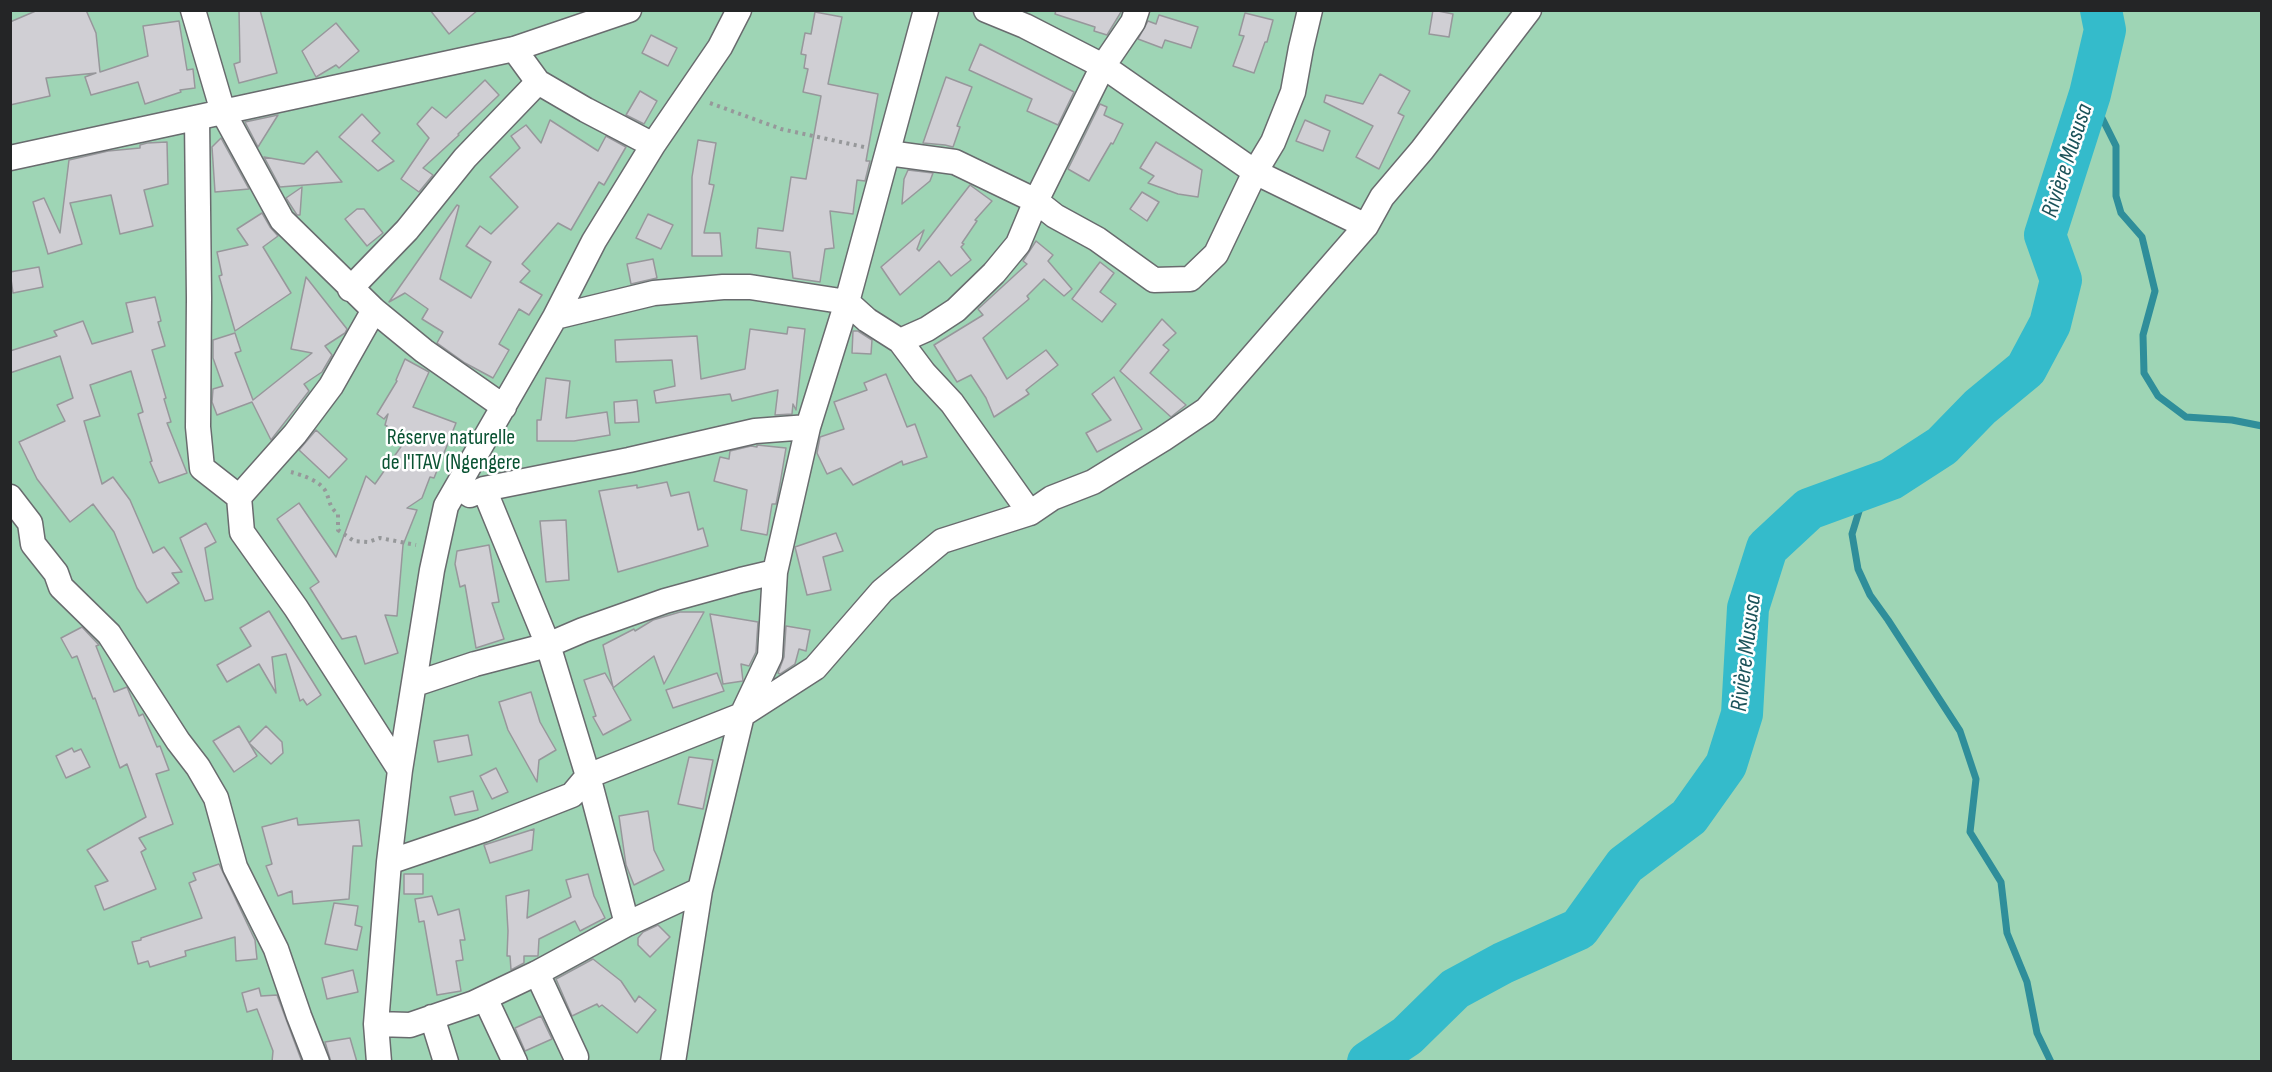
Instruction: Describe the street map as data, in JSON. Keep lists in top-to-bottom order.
{
  "water": ["Rivière Mususa"],
  "parks": ["Réserve naturelle de l'ITAV (Ngengere"]
}
